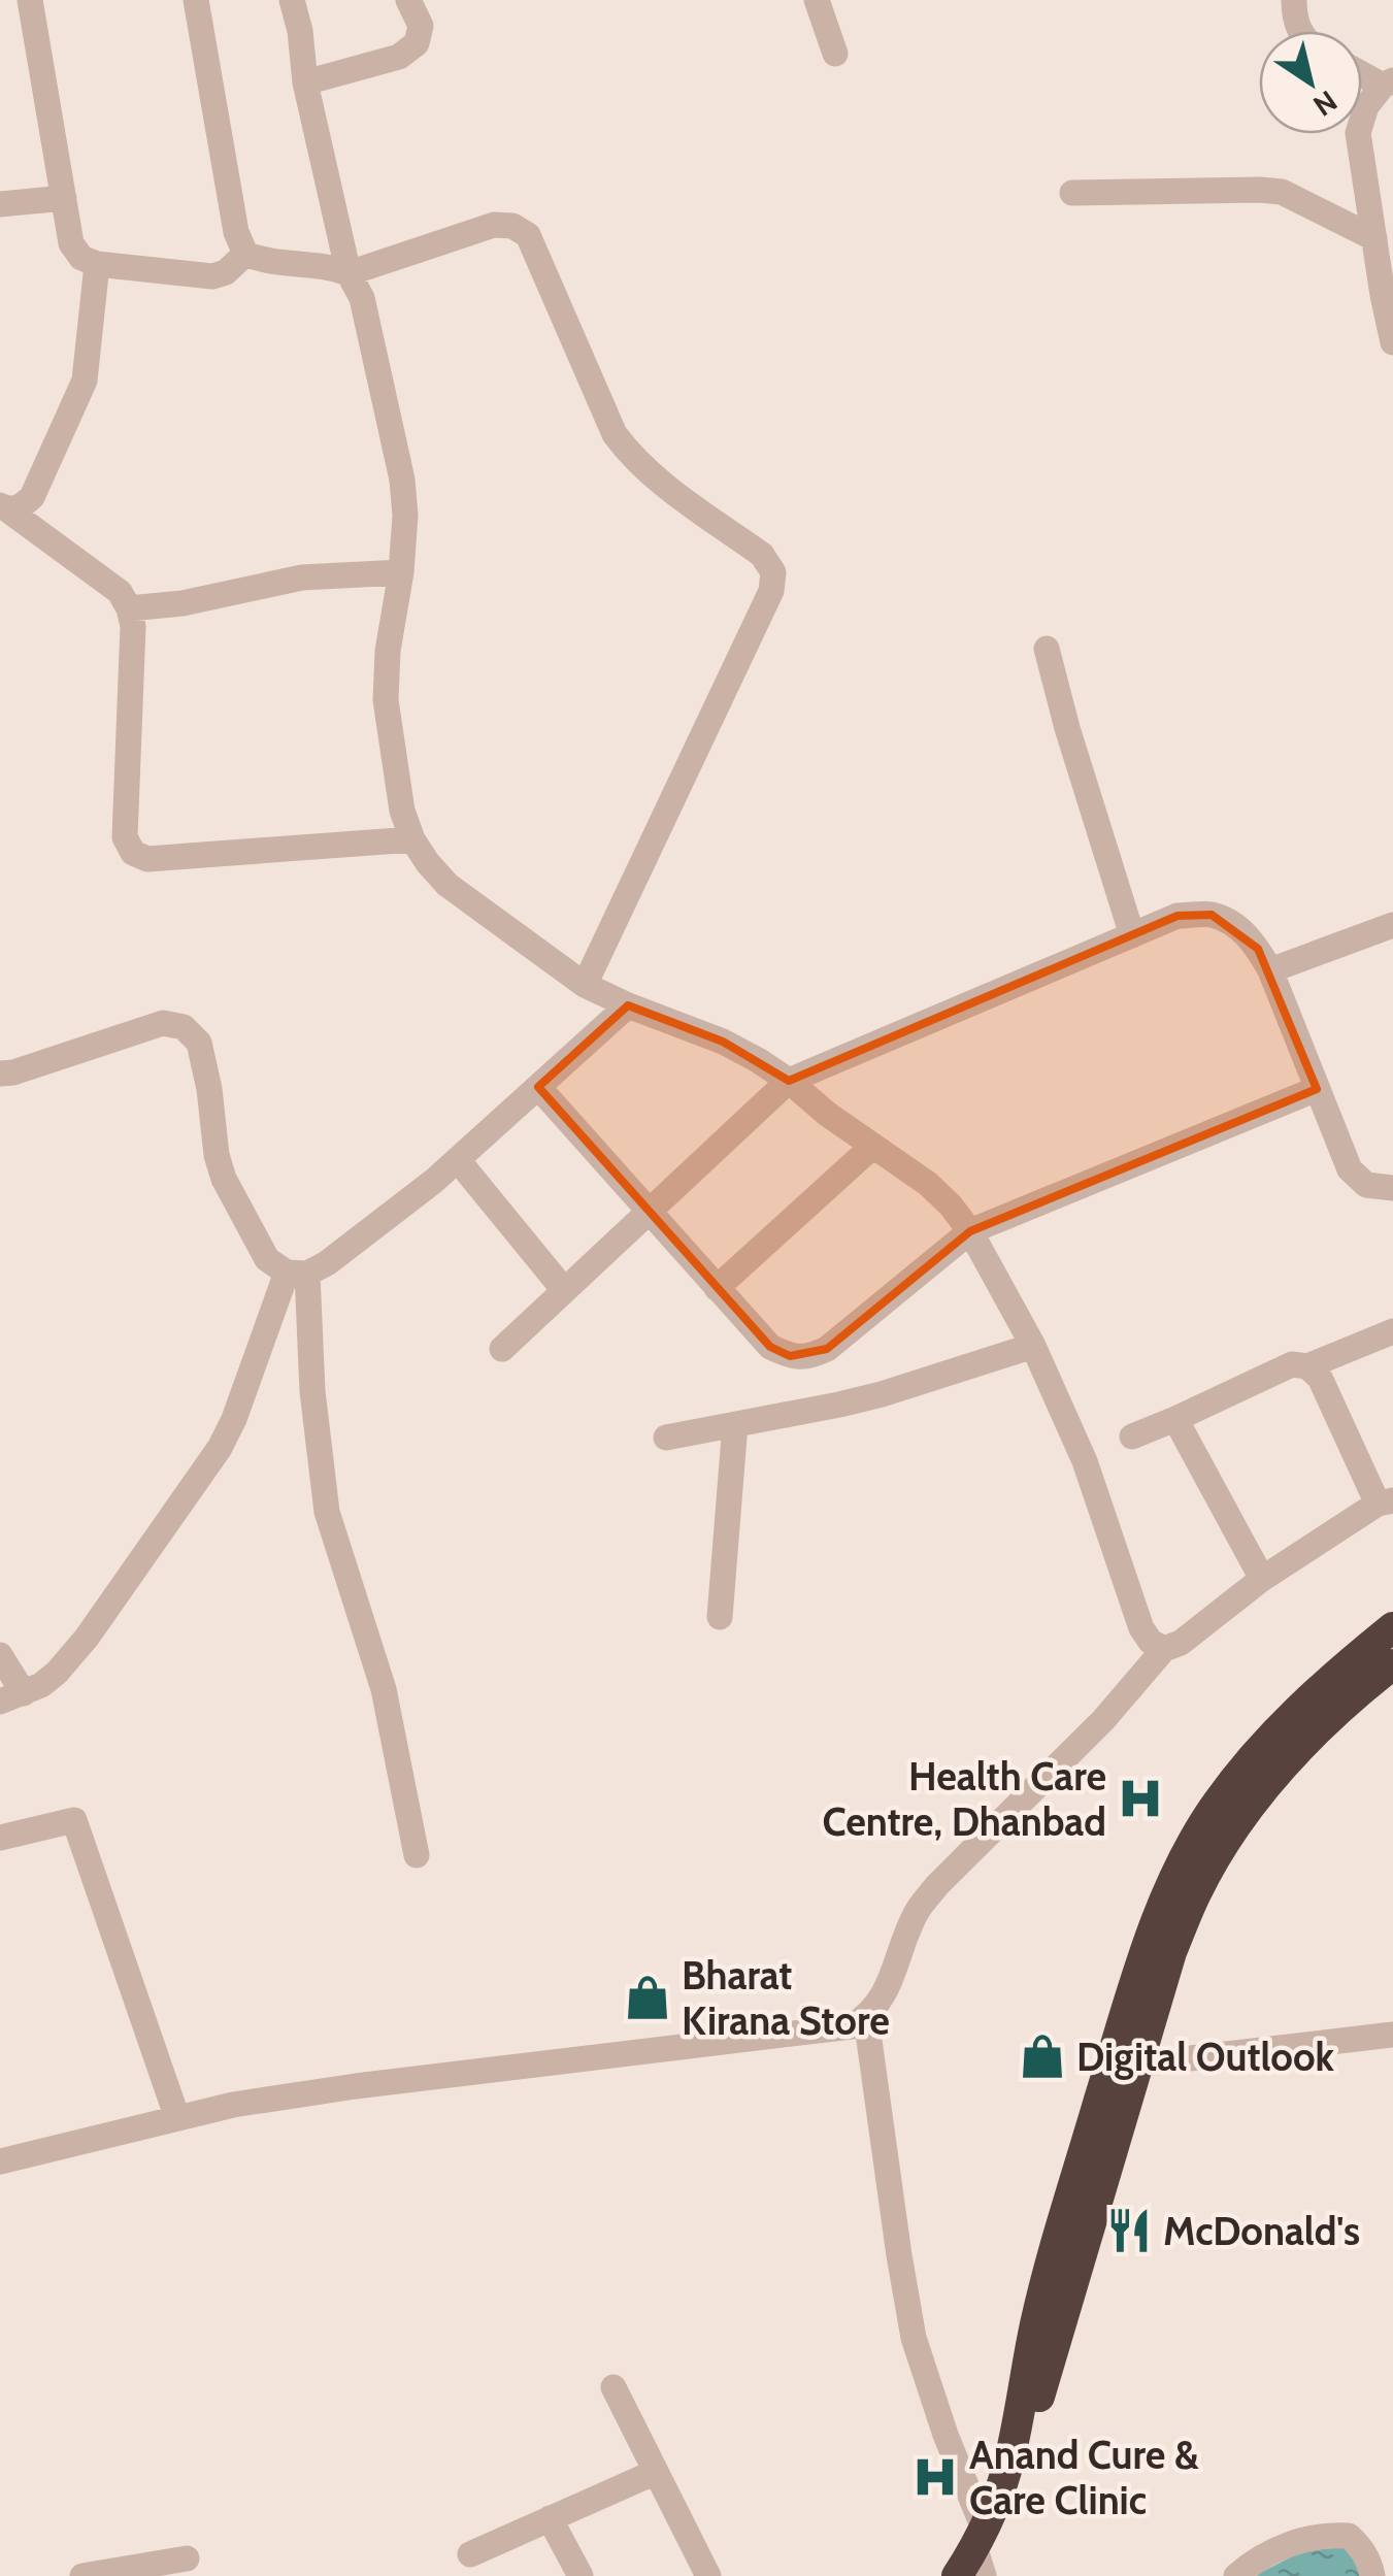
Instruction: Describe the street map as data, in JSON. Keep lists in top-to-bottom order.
{
  "places": {
    "hospital": ["Health Care Centre, Dhanbad", "Anand Cure & Care Clinic"],
    "shop": ["Bharat Kirana Store", "Digital Outlook"],
    "restaurant": ["McDonald's"]
  },
  "north": "bottom right"
}
